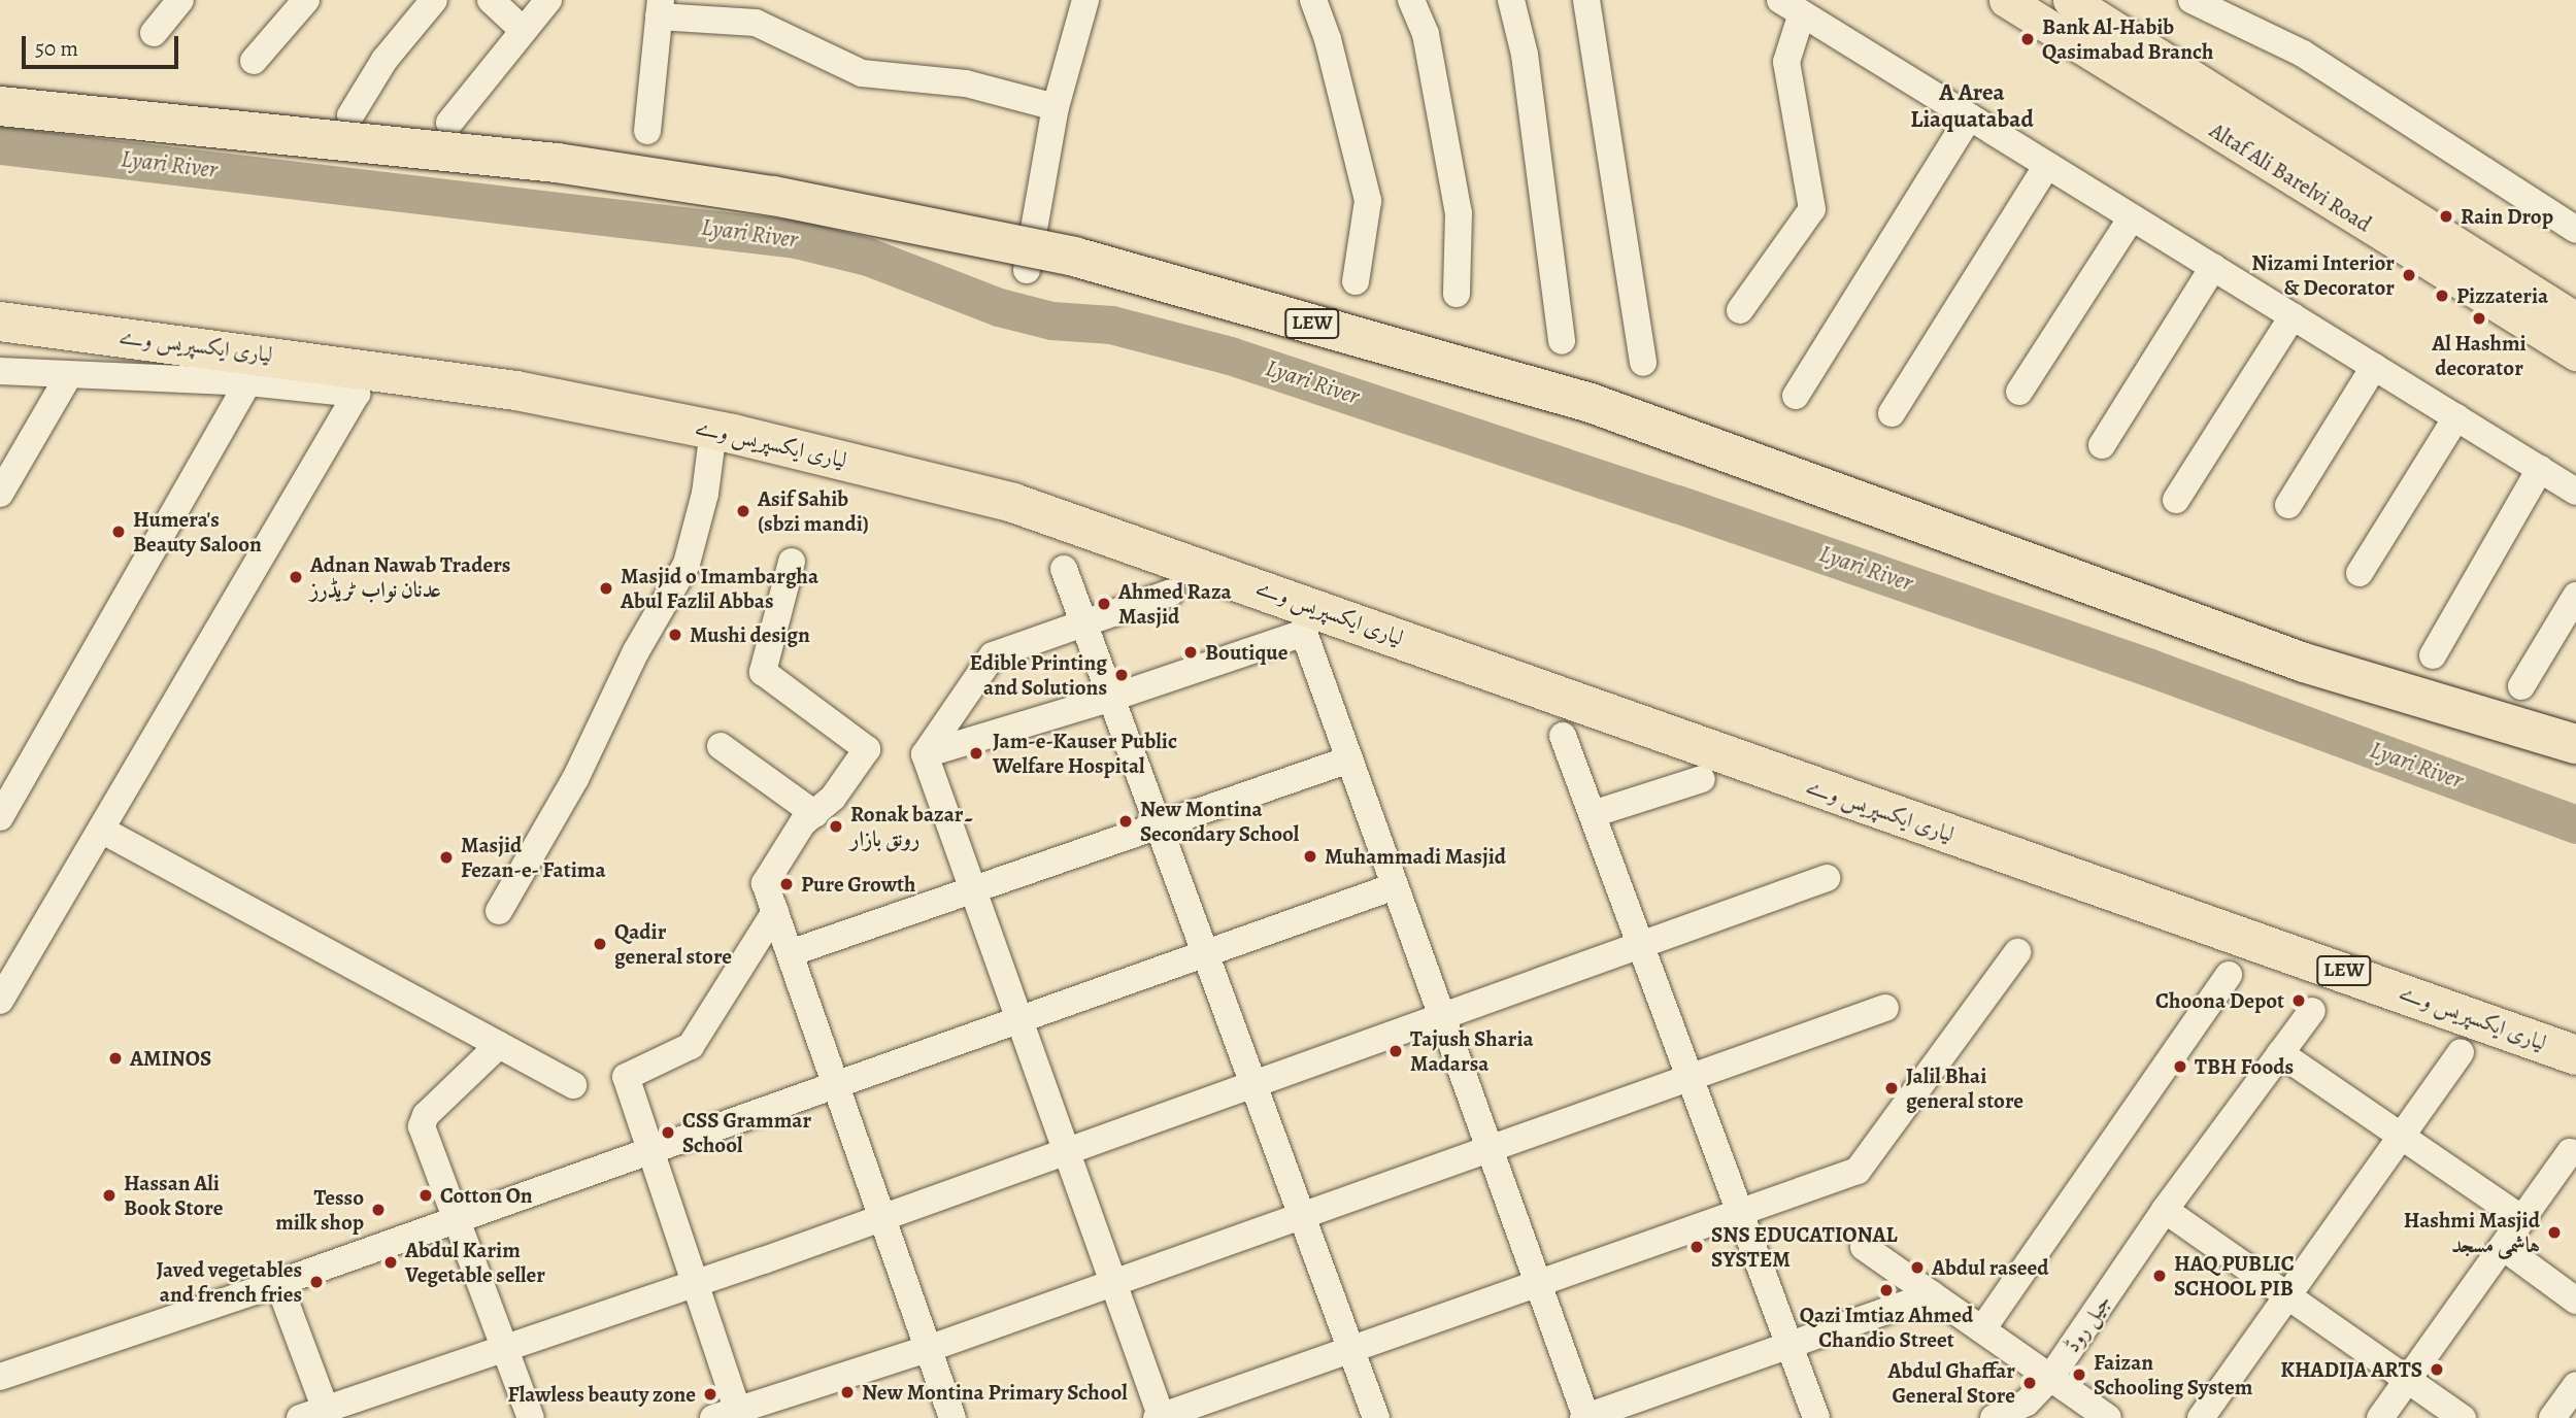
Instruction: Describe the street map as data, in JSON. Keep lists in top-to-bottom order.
{
  "streets": {
    "highway": ["LEW", "لیاری ایکسپریس وے"],
    "main road": ["Altaf Ali Barelvi Road"],
    "street": ["جیل روڈ"]
  },
  "districts": ["A Area Liaquatabad"],
  "water": ["Lyari River"],
  "places": [
    "Bank Al-Habib Qasimabad Branch",
    "Rain Drop",
    "Nizami Interior & Decorator",
    "Pizzateria",
    "Al Hashmi decorator",
    "Asif Sahib (sbzi mandi)",
    "Humera's Beauty Saloon",
    "Adnan Nawab Traders عدنان نواب ٹریڈرز",
    "Masjid o Imambargha Abul Fazlil Abbas",
    "Ahmed Raza Masjid",
    "Mushi design",
    "Boutique",
    "Edible Printing and Solutions",
    "Jam-e-Kauser Public Welfare Hospital",
    "New Montina Secondary School",
    "Ronak bazar۔ رونق بازار",
    "Muhammadi Masjid",
    "Masjid Fezan-e- Fatima",
    "Pure Growth",
    "Qadir general store",
    "Choona Depot",
    "Tajush Sharia Madarsa",
    "AMINOS",
    "TBH Foods",
    "Jalil Bhai general store",
    "CSS Grammar School",
    "Hassan Ali Book Store",
    "Cotton On",
    "Tesso milk shop",
    "Hashmi Masjid ہاشمی مسجد",
    "SNS EDUCATIONAL SYSTEM",
    "Abdul Karim Vegetable seller",
    "Abdul raseed",
    "HAQ PUBLIC SCHOOL PIB",
    "Javed vegetables and french fries",
    "Qazi Imtiaz Ahmed Chandio Street",
    "KHADIJA ARTS",
    "Faizan Schooling System",
    "Abdul Ghaffar General Store",
    "New Montina Primary School",
    "Flawless beauty zone"
  ],
  "scale_bar": "50 m"
}
